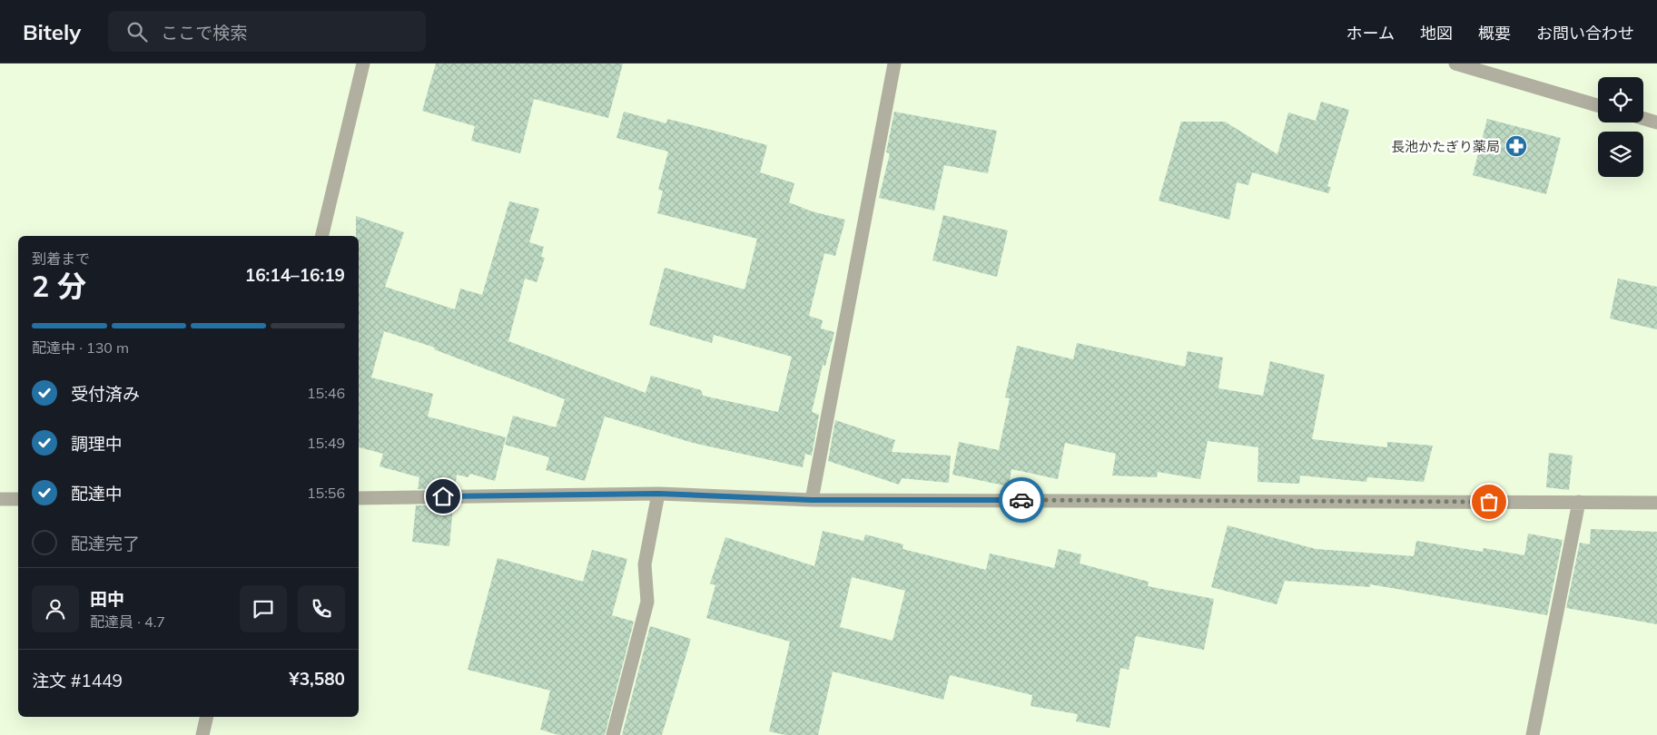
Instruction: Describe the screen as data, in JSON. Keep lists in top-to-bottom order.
{
  "places": {
    "pharmacy": ["長池かたぎり薬局"]
  },
  "page": {
    "header": "Bitely",
    "search": "ここで検索",
    "nav": [
      "ホーム",
      "地図",
      "概要",
      "お問い合わせ"
    ],
    "heading": ["2 分", "到着まで", "16:14–16:19"],
    "panel": [
      "田中",
      "配達員 · 4.7",
      "注文 #1449",
      "¥3,580"
    ],
    "bar": "配達中 · 130 m",
    "list": [
      ["受付済み", "15:46"],
      ["調理中", "15:49"],
      ["配達中", "15:56"],
      "配達完了"
    ]
  }
}
